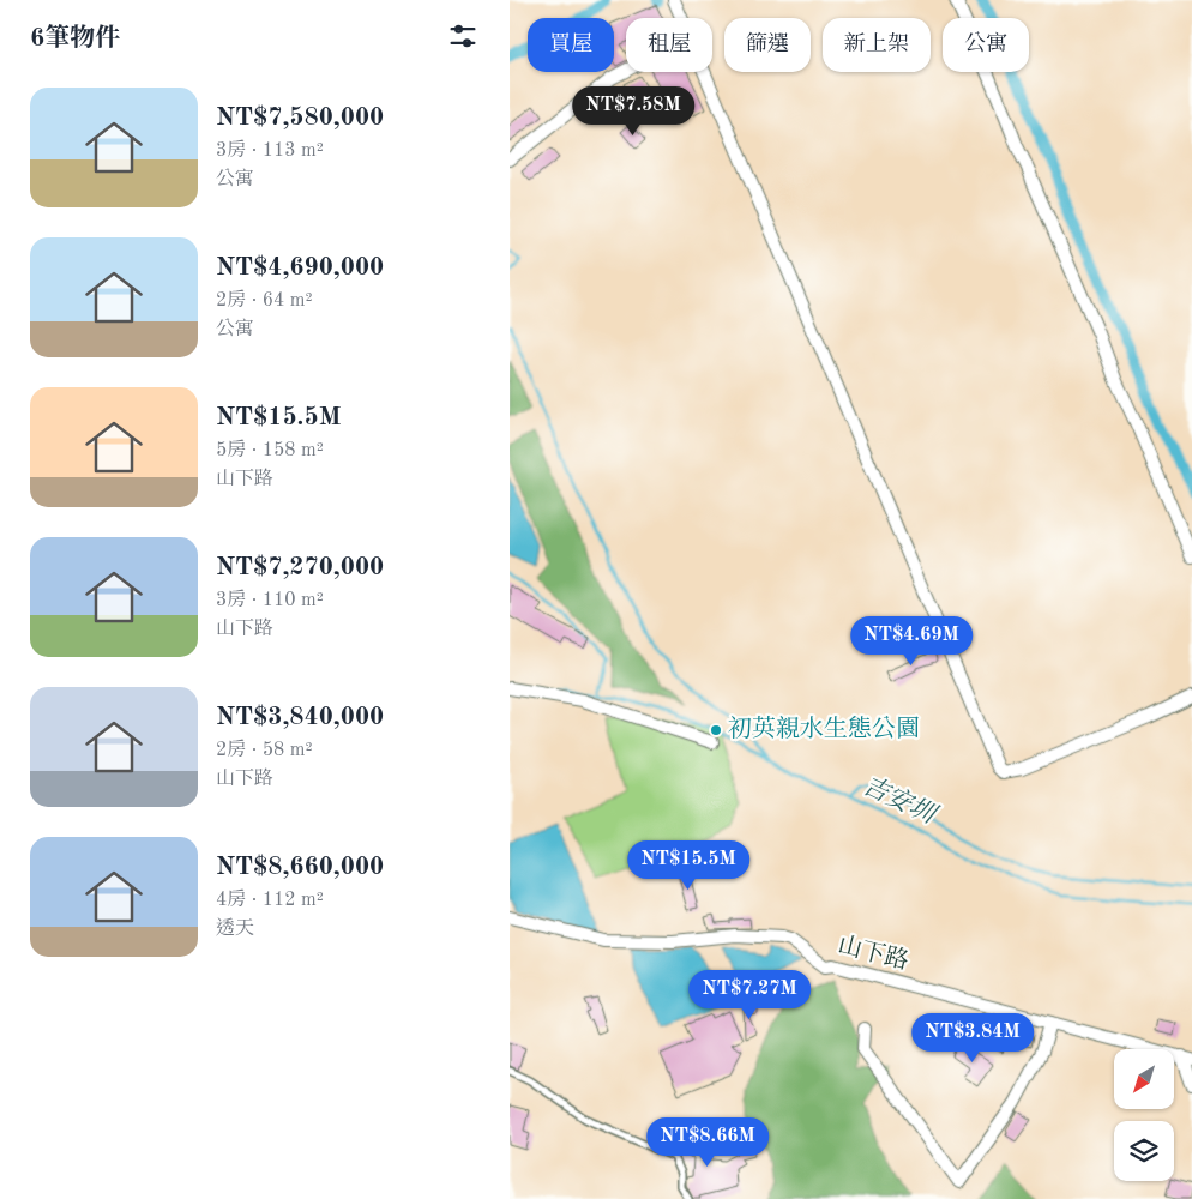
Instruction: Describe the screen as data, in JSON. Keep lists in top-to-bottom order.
{
  "streets": {
    "street": ["山下路"]
  },
  "water": ["吉安圳"],
  "places": ["初英親水生態公園"],
  "north": "bottom left",
  "page": {
    "heading": "6筆物件",
    "chip": [
      "買屋",
      "租屋",
      "篩選",
      "新上架",
      "公寓"
    ],
    "list": [
      {
        "name": "NT$7,580,000",
        "note": "3房 · 113 m² · 公寓"
      },
      {
        "name": "NT$4,690,000",
        "note": "2房 · 64 m² · 公寓"
      },
      {
        "name": "NT$15.5M",
        "note": "5房 · 158 m² · 山下路"
      },
      {
        "name": "NT$7,270,000",
        "note": "3房 · 110 m² · 山下路"
      },
      {
        "name": "NT$3,840,000",
        "note": "2房 · 58 m² · 山下路"
      },
      {
        "name": "NT$8,660,000",
        "note": "4房 · 112 m² · 透天"
      }
    ],
    "price": [
      "NT$7.58M",
      "NT$4.69M",
      "NT$15.5M",
      "NT$7.27M",
      "NT$3.84M",
      "NT$8.66M"
    ]
  }
}
